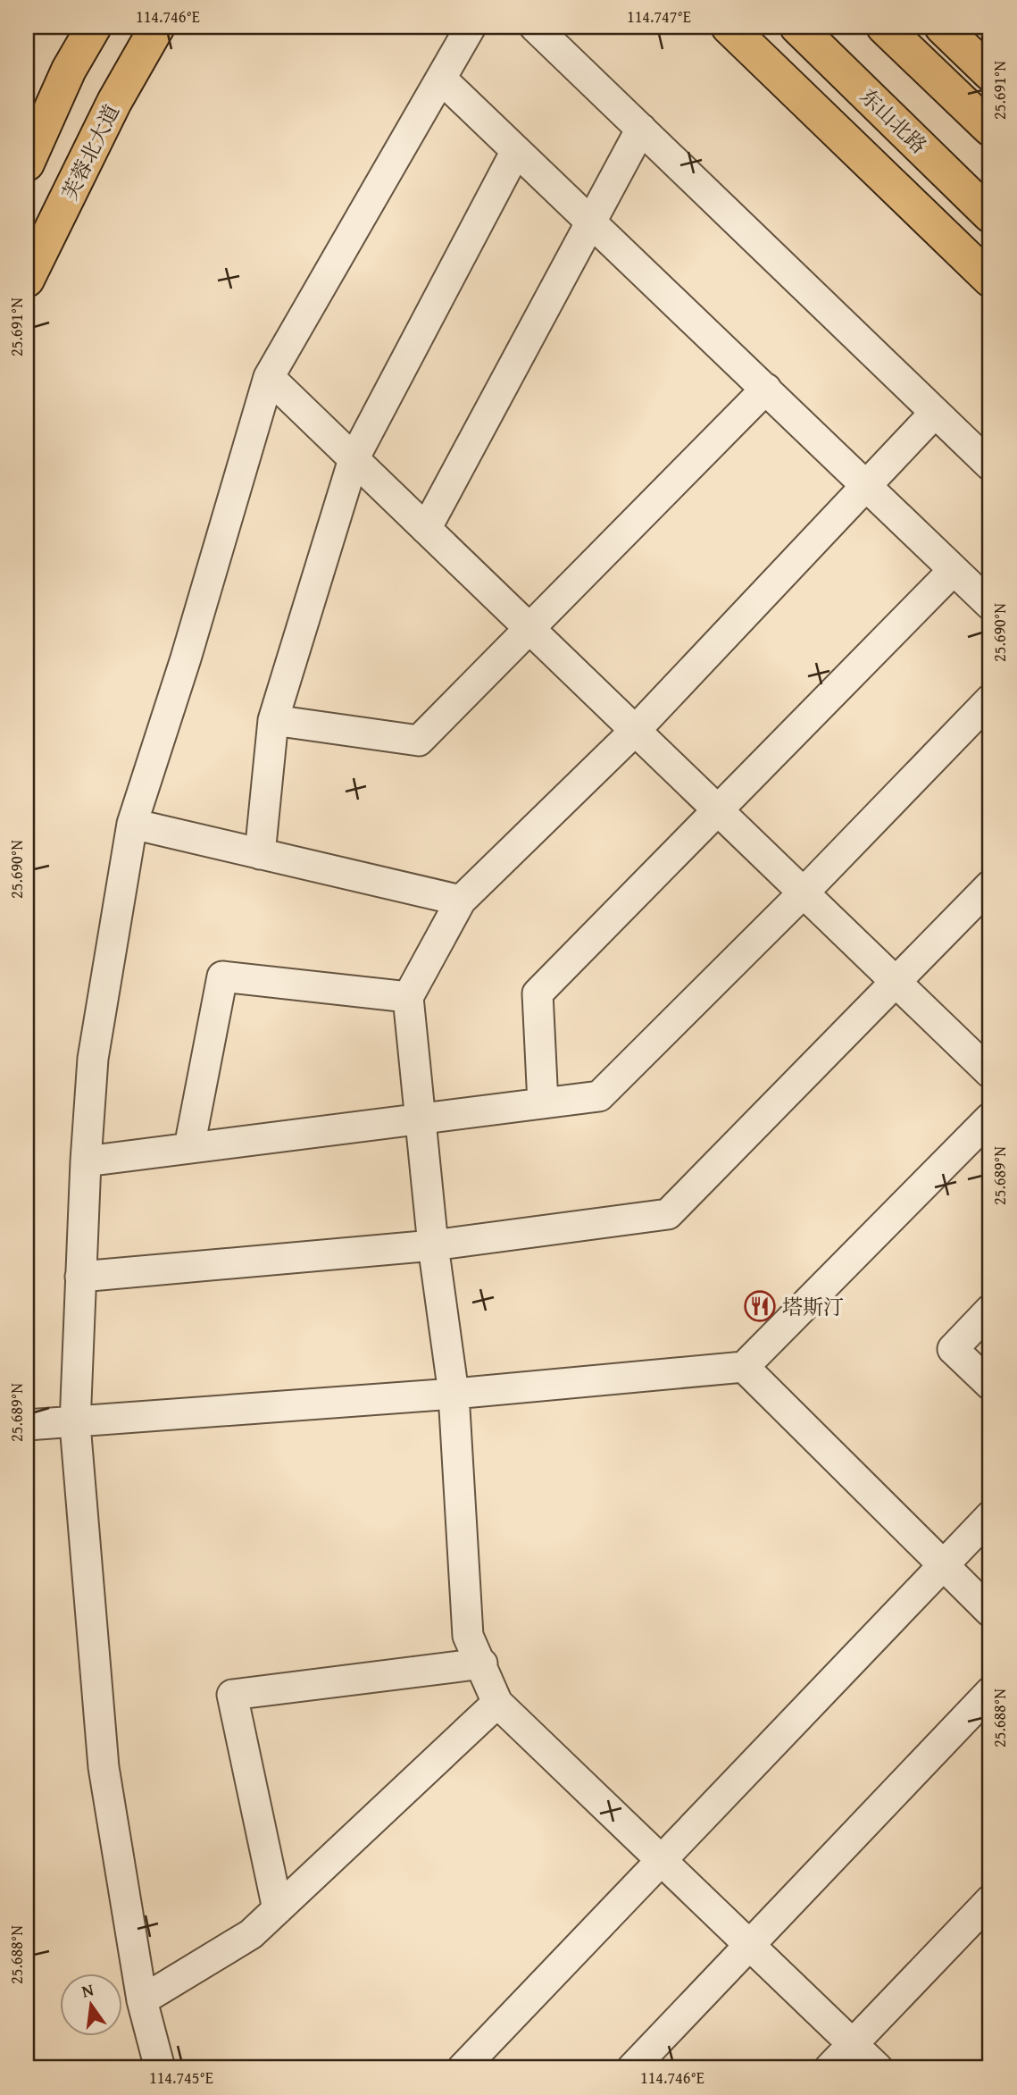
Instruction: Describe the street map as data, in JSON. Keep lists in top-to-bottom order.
{
  "streets": {
    "main road": ["东山北路", "芙蓉北大道"]
  },
  "places": {
    "restaurant": ["塔斯汀"]
  },
  "north": "top",
  "coordinates": [
    "114.746°E",
    "114.747°E",
    "25.691°N",
    "25.690°N",
    "25.689°N",
    "25.688°N",
    "114.745°E"
  ]
}
